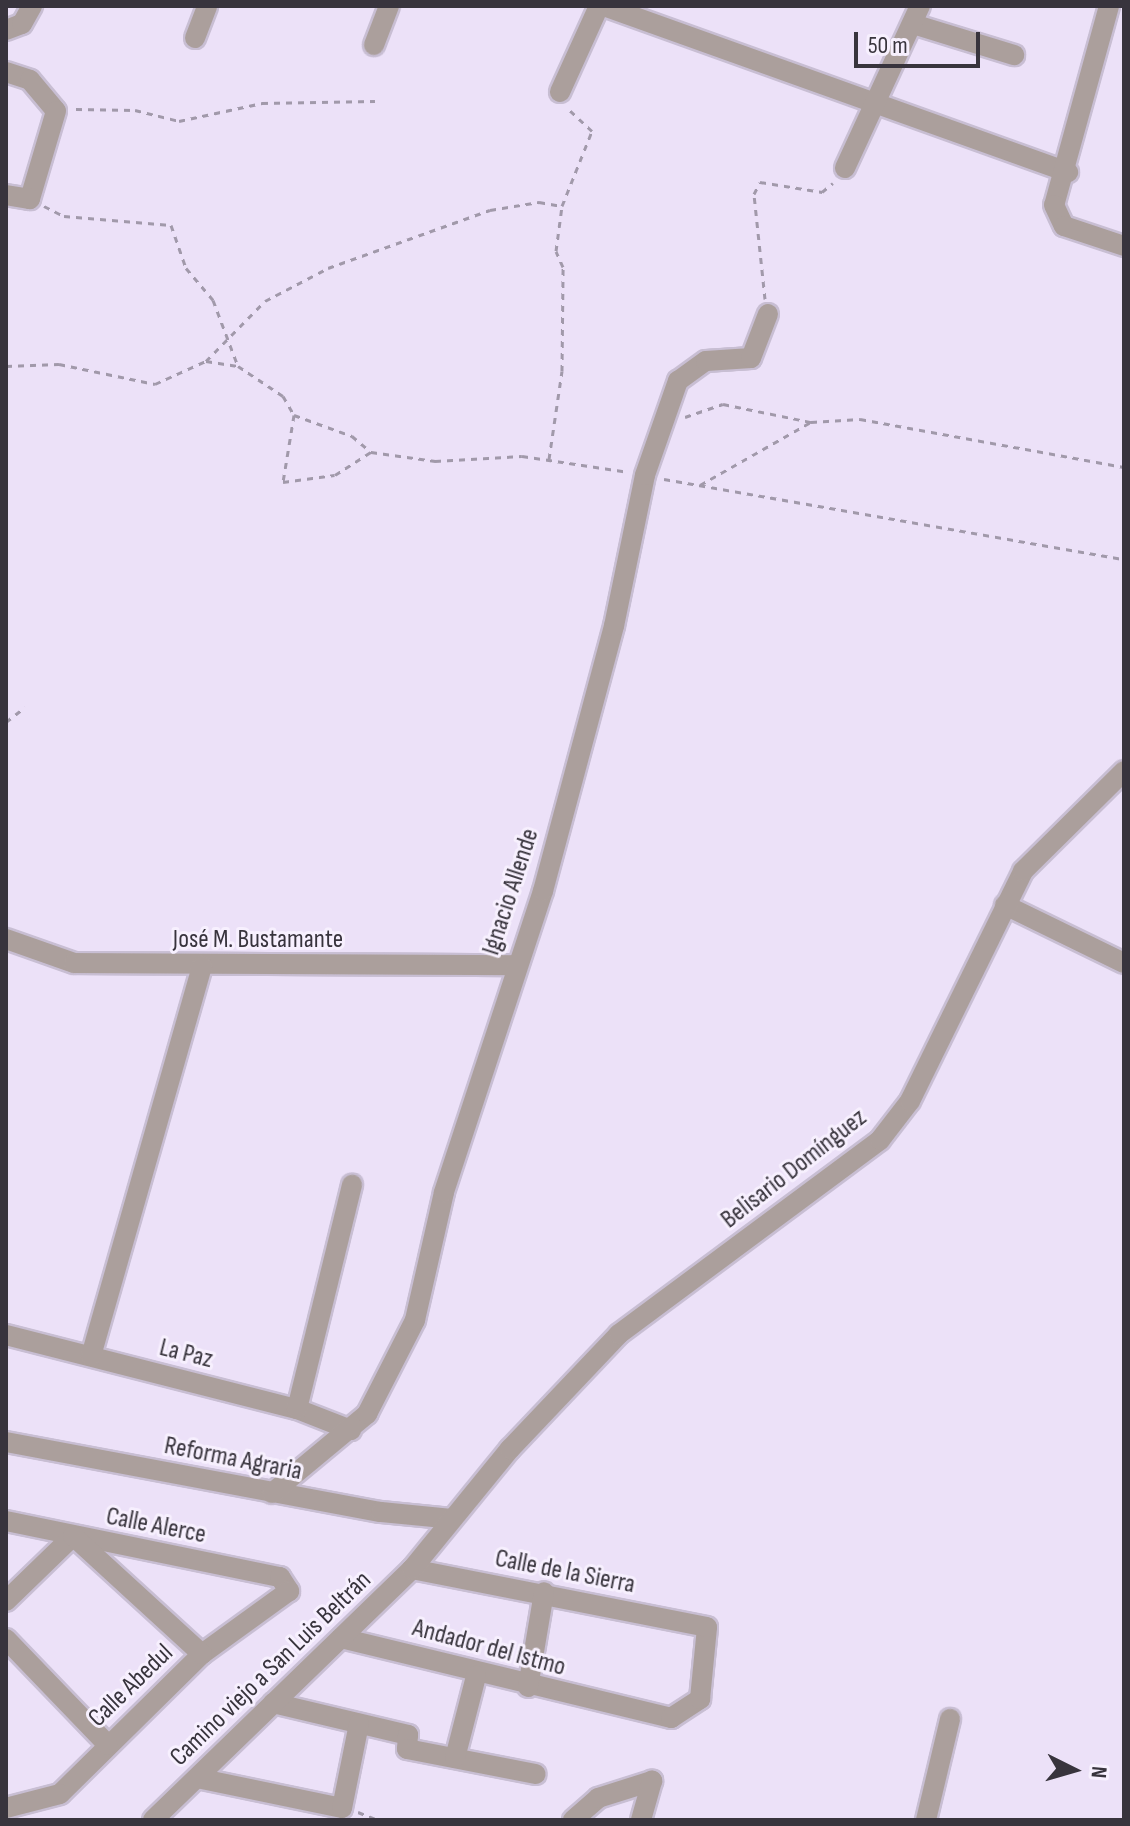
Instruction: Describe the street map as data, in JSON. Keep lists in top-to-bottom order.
{
  "streets": {
    "street": [
      "Ignacio Allende",
      "José M. Bustamante",
      "Belisario Domínguez",
      "La Paz",
      "Reforma Agraria",
      "Calle Alerce",
      "Calle de la Sierra",
      "Andador del Istmo",
      "Camino viejo a San Luis Beltrán",
      "Calle Abedul"
    ]
  },
  "crossings": [
    ["Ignacio Allende", "José M. Bustamante"],
    ["Ignacio Allende", "La Paz"],
    ["Ignacio Allende", "Reforma Agraria"],
    ["Belisario Domínguez", "Reforma Agraria"],
    ["Belisario Domínguez", "Calle de la Sierra"],
    ["Belisario Domínguez", "Camino viejo a San Luis Beltrán"],
    ["Calle Alerce", "Calle Abedul"],
    ["Calle de la Sierra", "Andador del Istmo"],
    ["Calle de la Sierra", "Camino viejo a San Luis Beltrán"],
    ["Andador del Istmo", "Camino viejo a San Luis Beltrán"]
  ],
  "scale_bar": "50 m",
  "north": "right"
}
